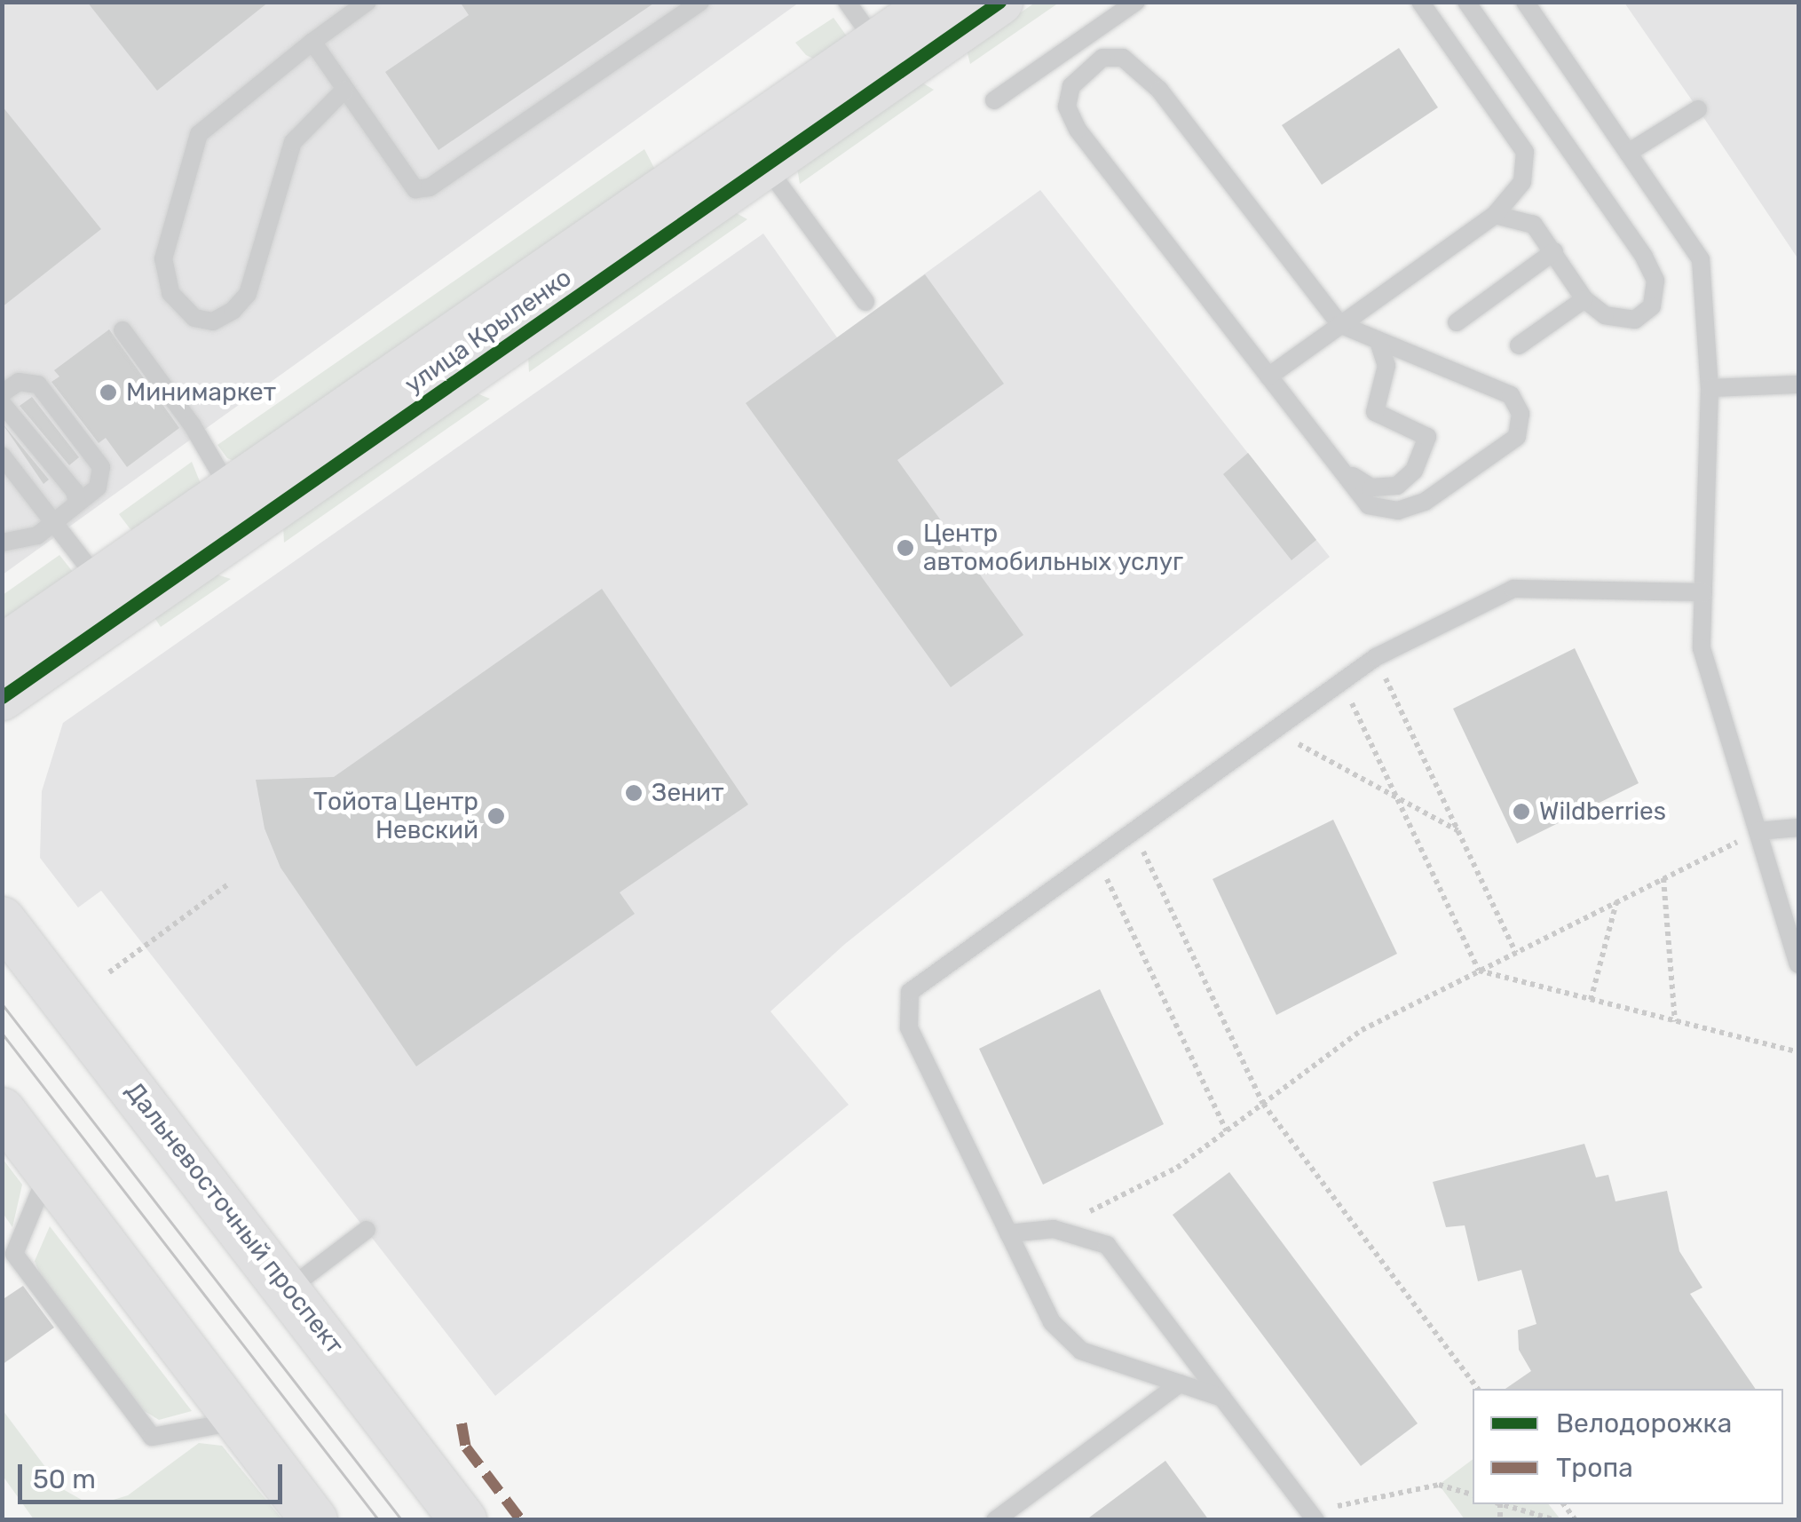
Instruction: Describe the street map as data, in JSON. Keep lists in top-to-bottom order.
{
  "streets": {
    "street": ["улица Крыленко", "Дальневосточный проспект"]
  },
  "places": [
    "Минимаркет",
    "Центр автомобильных услуг",
    "Зенит",
    "Wildberries",
    "Тойота Центр Невский"
  ],
  "legend": ["Велодорожка", "Тропа"],
  "scale_bar": "50 m"
}
